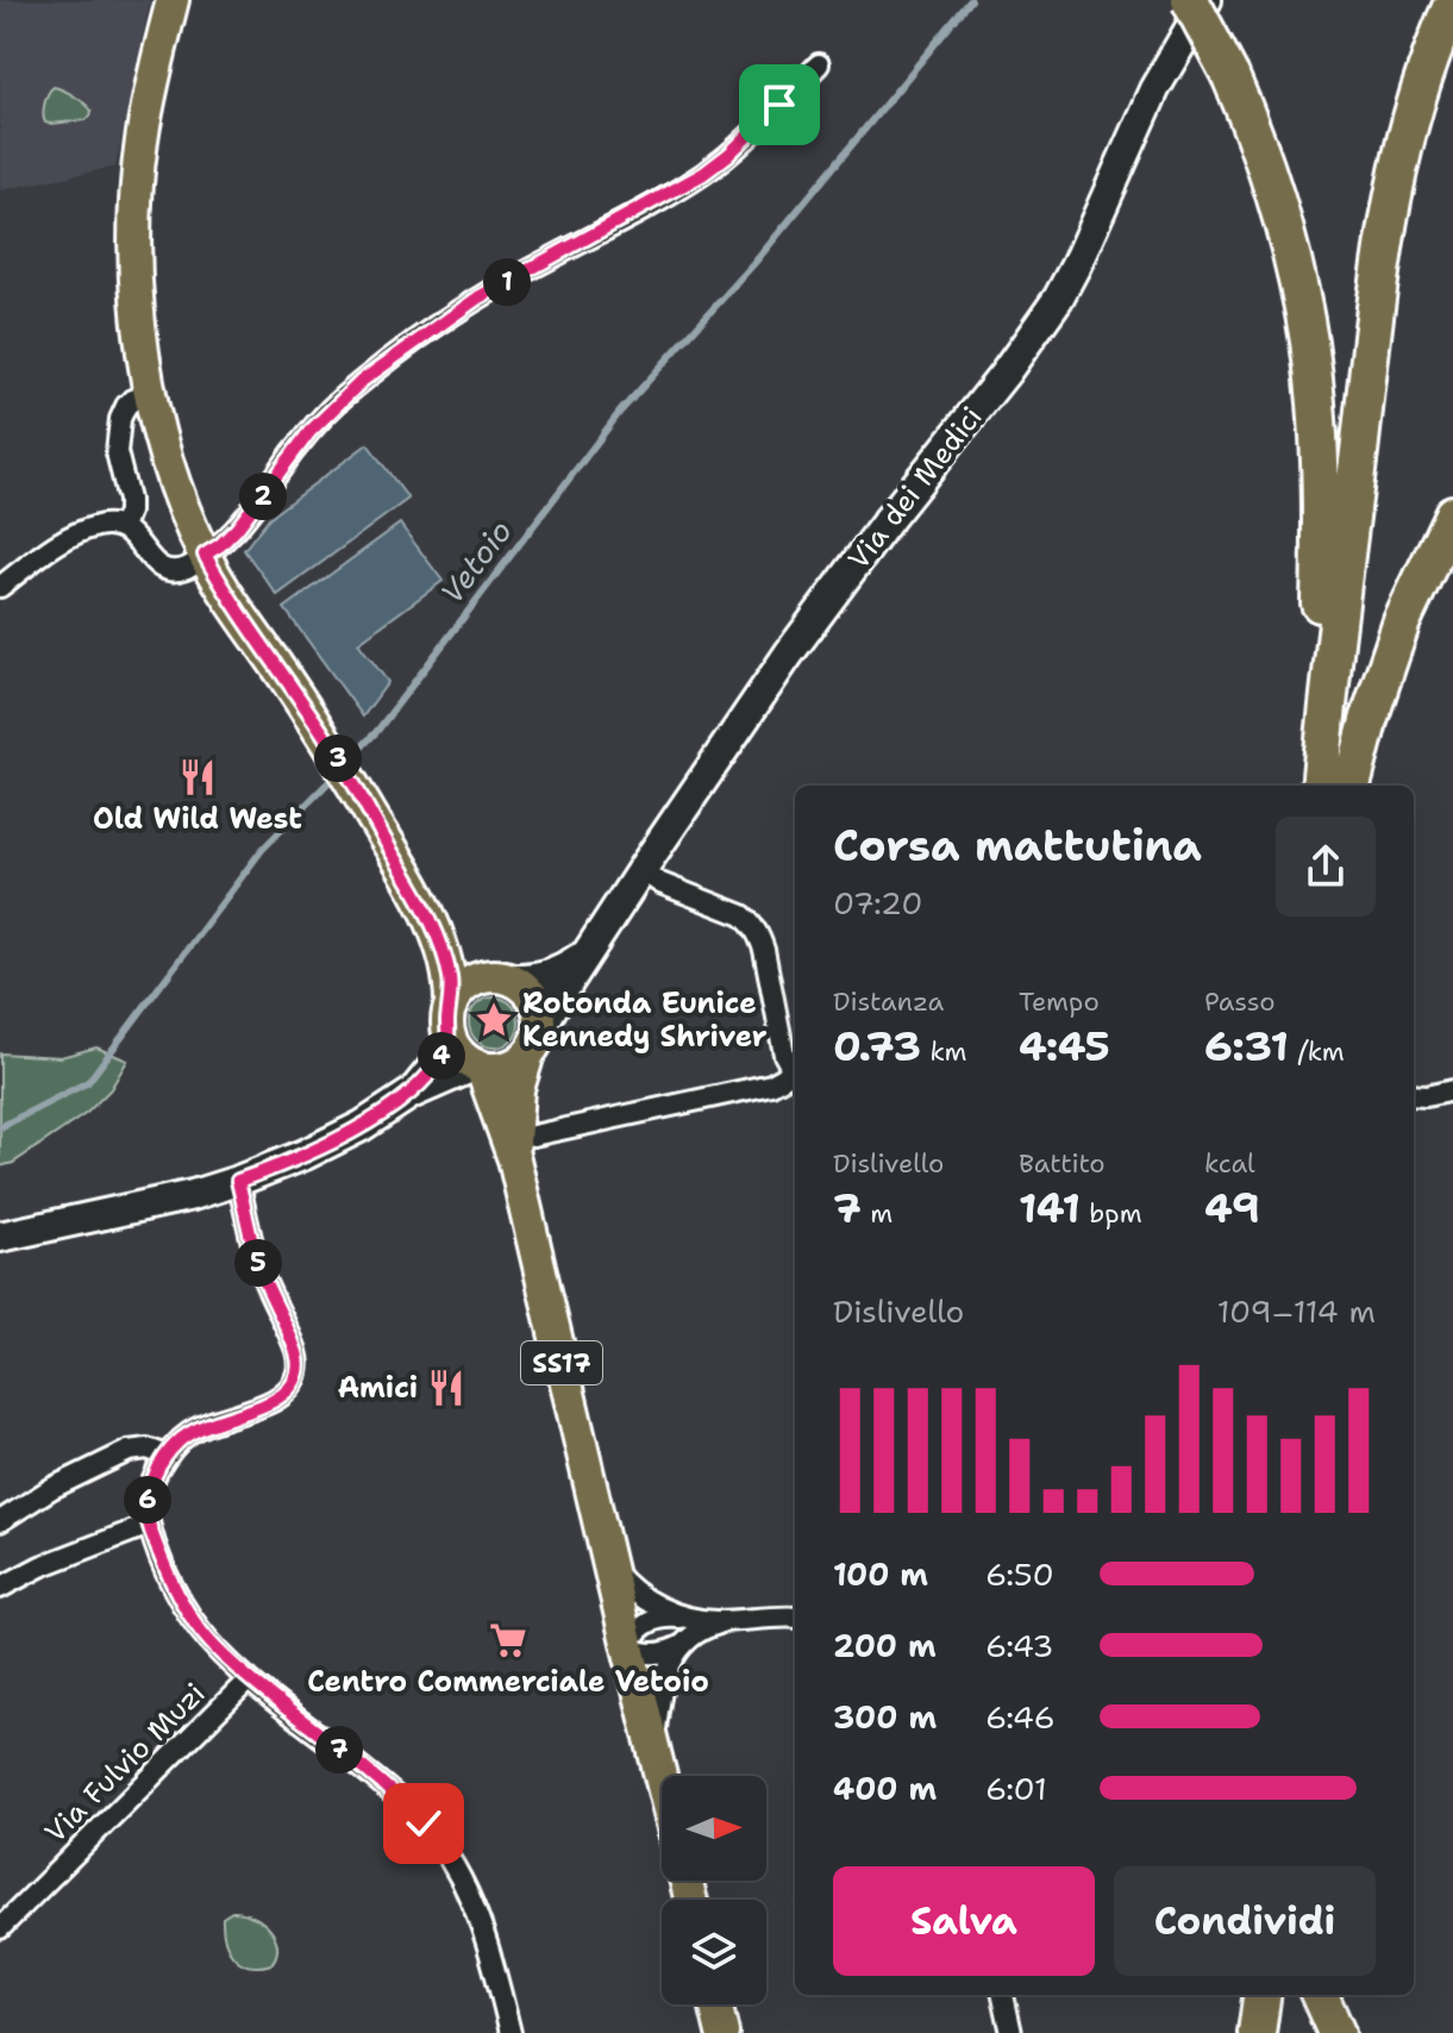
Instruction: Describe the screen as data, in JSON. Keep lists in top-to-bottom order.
{
  "streets": {
    "main road": ["SS17"],
    "street": ["Via dei Medici", "Via Fulvio Muzi"]
  },
  "crossings": [
    ["Via dei Medici", "SS17"]
  ],
  "water": ["Vetoio"],
  "places": {
    "restaurant": ["Old Wild West", "Amici"],
    "place": ["Rotonda Eunice Kennedy Shriver"],
    "supermarket": ["Centro Commerciale Vetoio"]
  },
  "north": "right",
  "page": {
    "pins": [
      "1",
      "2",
      "3",
      "4",
      "5",
      "6",
      "7"
    ],
    "heading": ["Corsa mattutina", "07:20"],
    "stats": [
      ["Distanza", "0.73 km"],
      ["Tempo", "4:45"],
      ["Passo", "6:31 /km"],
      ["Dislivello", "7 m"],
      ["Battito", "141 bpm"],
      ["kcal", "49"]
    ],
    "chart": ["Dislivello", "109–114 m"],
    "list": [
      {
        "name": "100 m",
        "note": "6:50"
      },
      {
        "name": "200 m",
        "note": "6:43"
      },
      {
        "name": "300 m",
        "note": "6:46"
      },
      {
        "name": "400 m",
        "note": "6:01"
      }
    ],
    "buttons": ["Salva", "Condividi"]
  }
}
